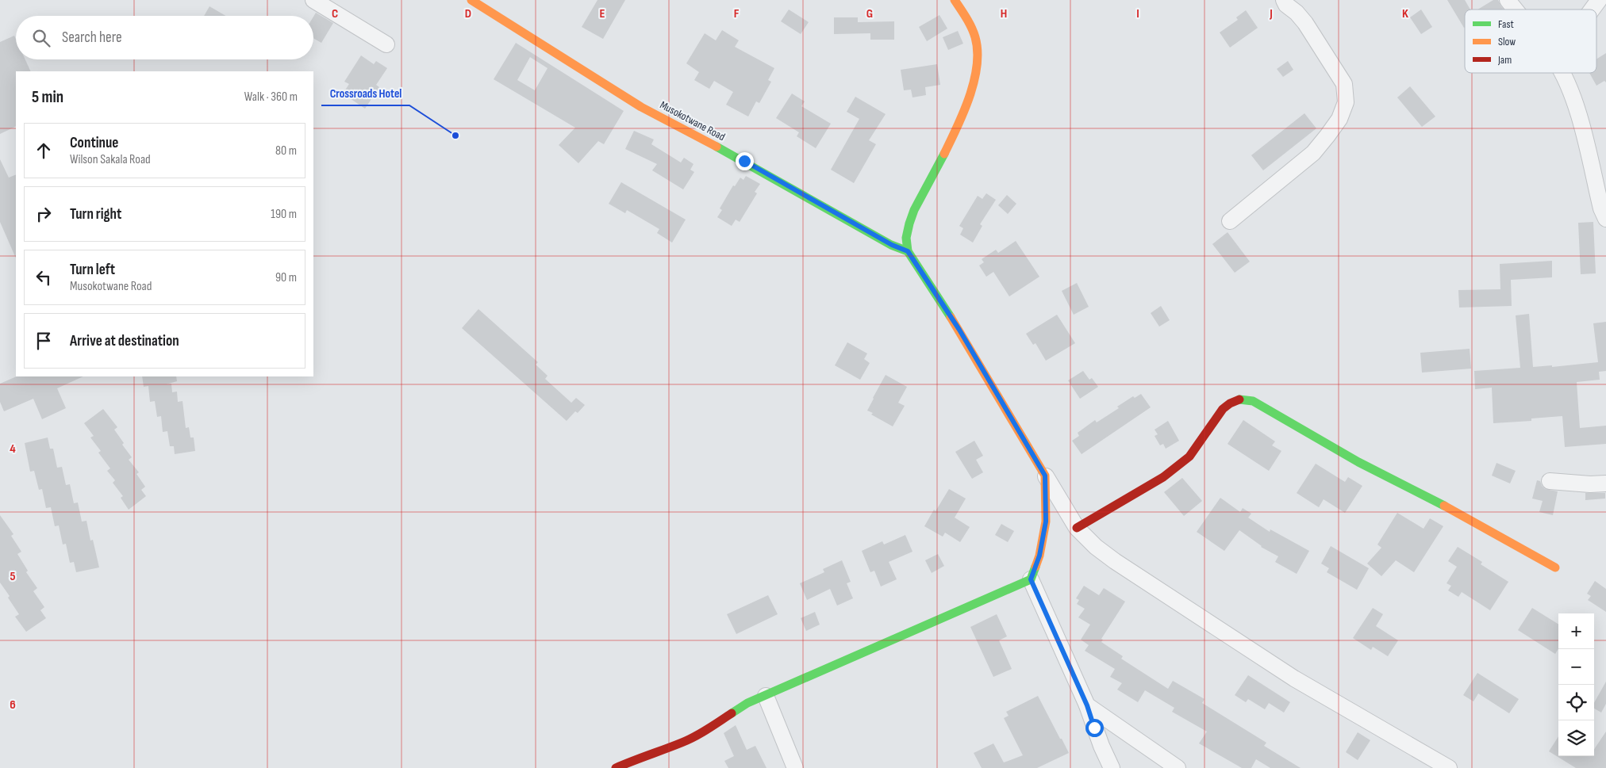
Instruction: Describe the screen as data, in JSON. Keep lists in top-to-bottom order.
{
  "streets": {
    "street": ["Musokotwane Road"]
  },
  "places": ["Crossroads Hotel"],
  "legend": ["Fast", "Slow", "Jam"],
  "page": {
    "search": "Search here",
    "heading": ["5 min", "Walk · 360 m"],
    "list": [
      ["Continue", "Wilson Sakala Road", "80 m"],
      ["Turn right", "190 m"],
      ["Turn left", "Musokotwane Road", "90 m"],
      "Arrive at destination"
    ],
    "map_buttons": ["+", "−"]
  },
  "grid": {
    "columns": [
      "C",
      "D",
      "E",
      "F",
      "G",
      "H",
      "I",
      "J",
      "K"
    ],
    "rows": ["4", "5", "6"]
  }
}
